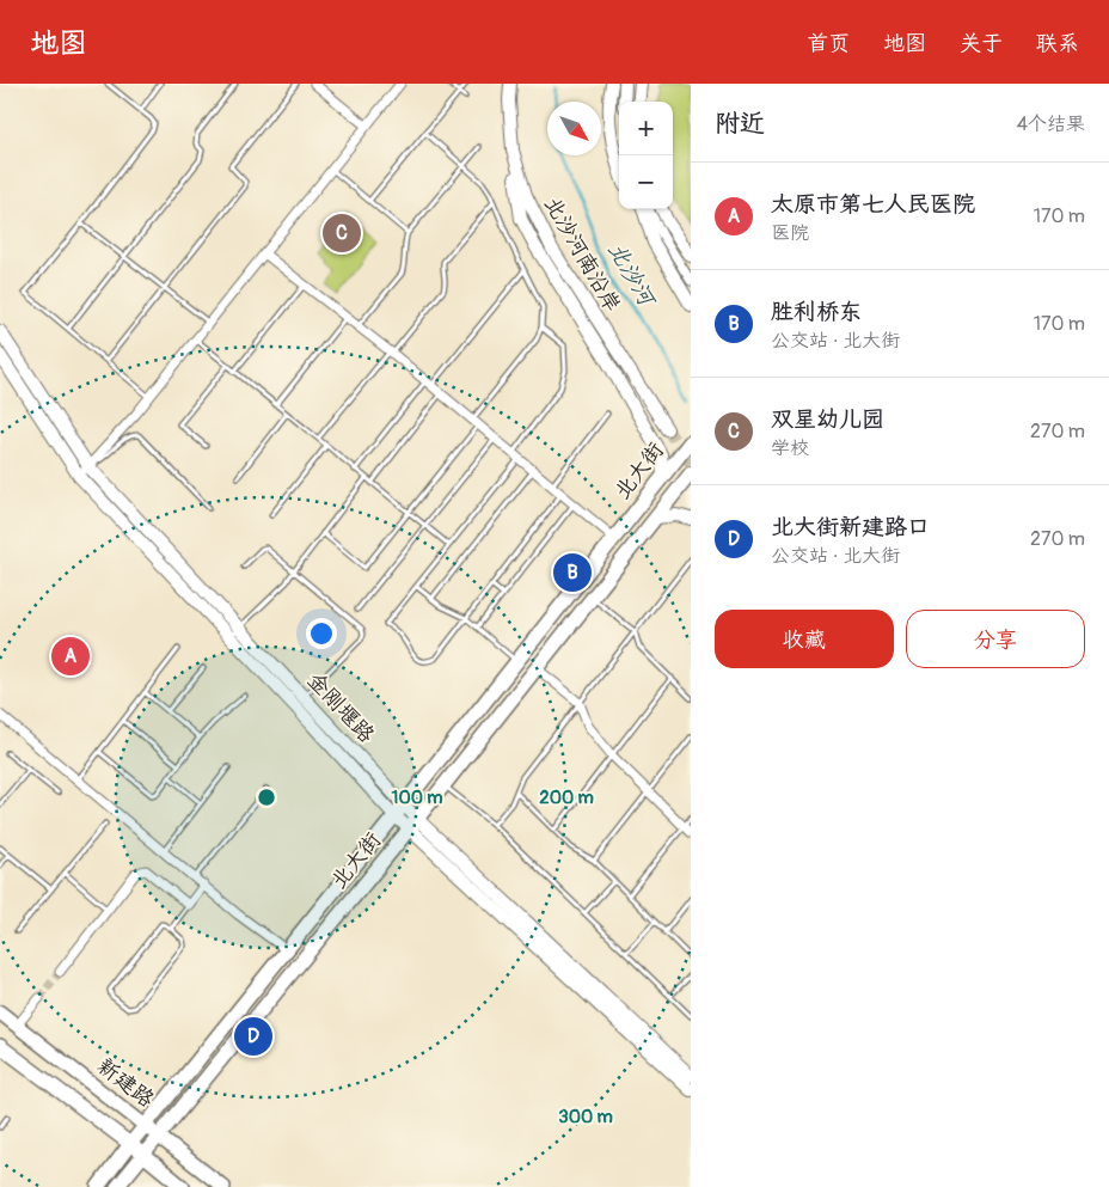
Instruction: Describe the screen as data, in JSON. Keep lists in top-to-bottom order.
{
  "streets": {
    "main road": [
      "北沙河南沿岸",
      "北大街",
      "金刚堰路",
      "新建路"
    ]
  },
  "crossings": [
    ["北大街", "金刚堰路"],
    ["北大街", "新建路"]
  ],
  "water": ["北沙河"],
  "north": "bottom right",
  "page": {
    "header": "地图",
    "nav": [
      "首页",
      "地图",
      "关于",
      "联系"
    ],
    "heading": ["附近", "4个结果"],
    "map_buttons": ["+", "−"],
    "list": [
      {
        "mark": "A",
        "name": "太原市第七人民医院",
        "note": "医院",
        "value": "170 m"
      },
      {
        "mark": "B",
        "name": "胜利桥东",
        "note": "公交站 · 北大街",
        "value": "170 m"
      },
      {
        "mark": "C",
        "name": "双星幼儿园",
        "note": "学校",
        "value": "270 m"
      },
      {
        "mark": "D",
        "name": "北大街新建路口",
        "note": "公交站 · 北大街",
        "value": "270 m"
      }
    ],
    "pins": [
      "C",
      "B",
      "A",
      "D"
    ],
    "buttons": ["收藏", "分享"]
  },
  "rings": ["100 m", "200 m", "300 m"]
}
